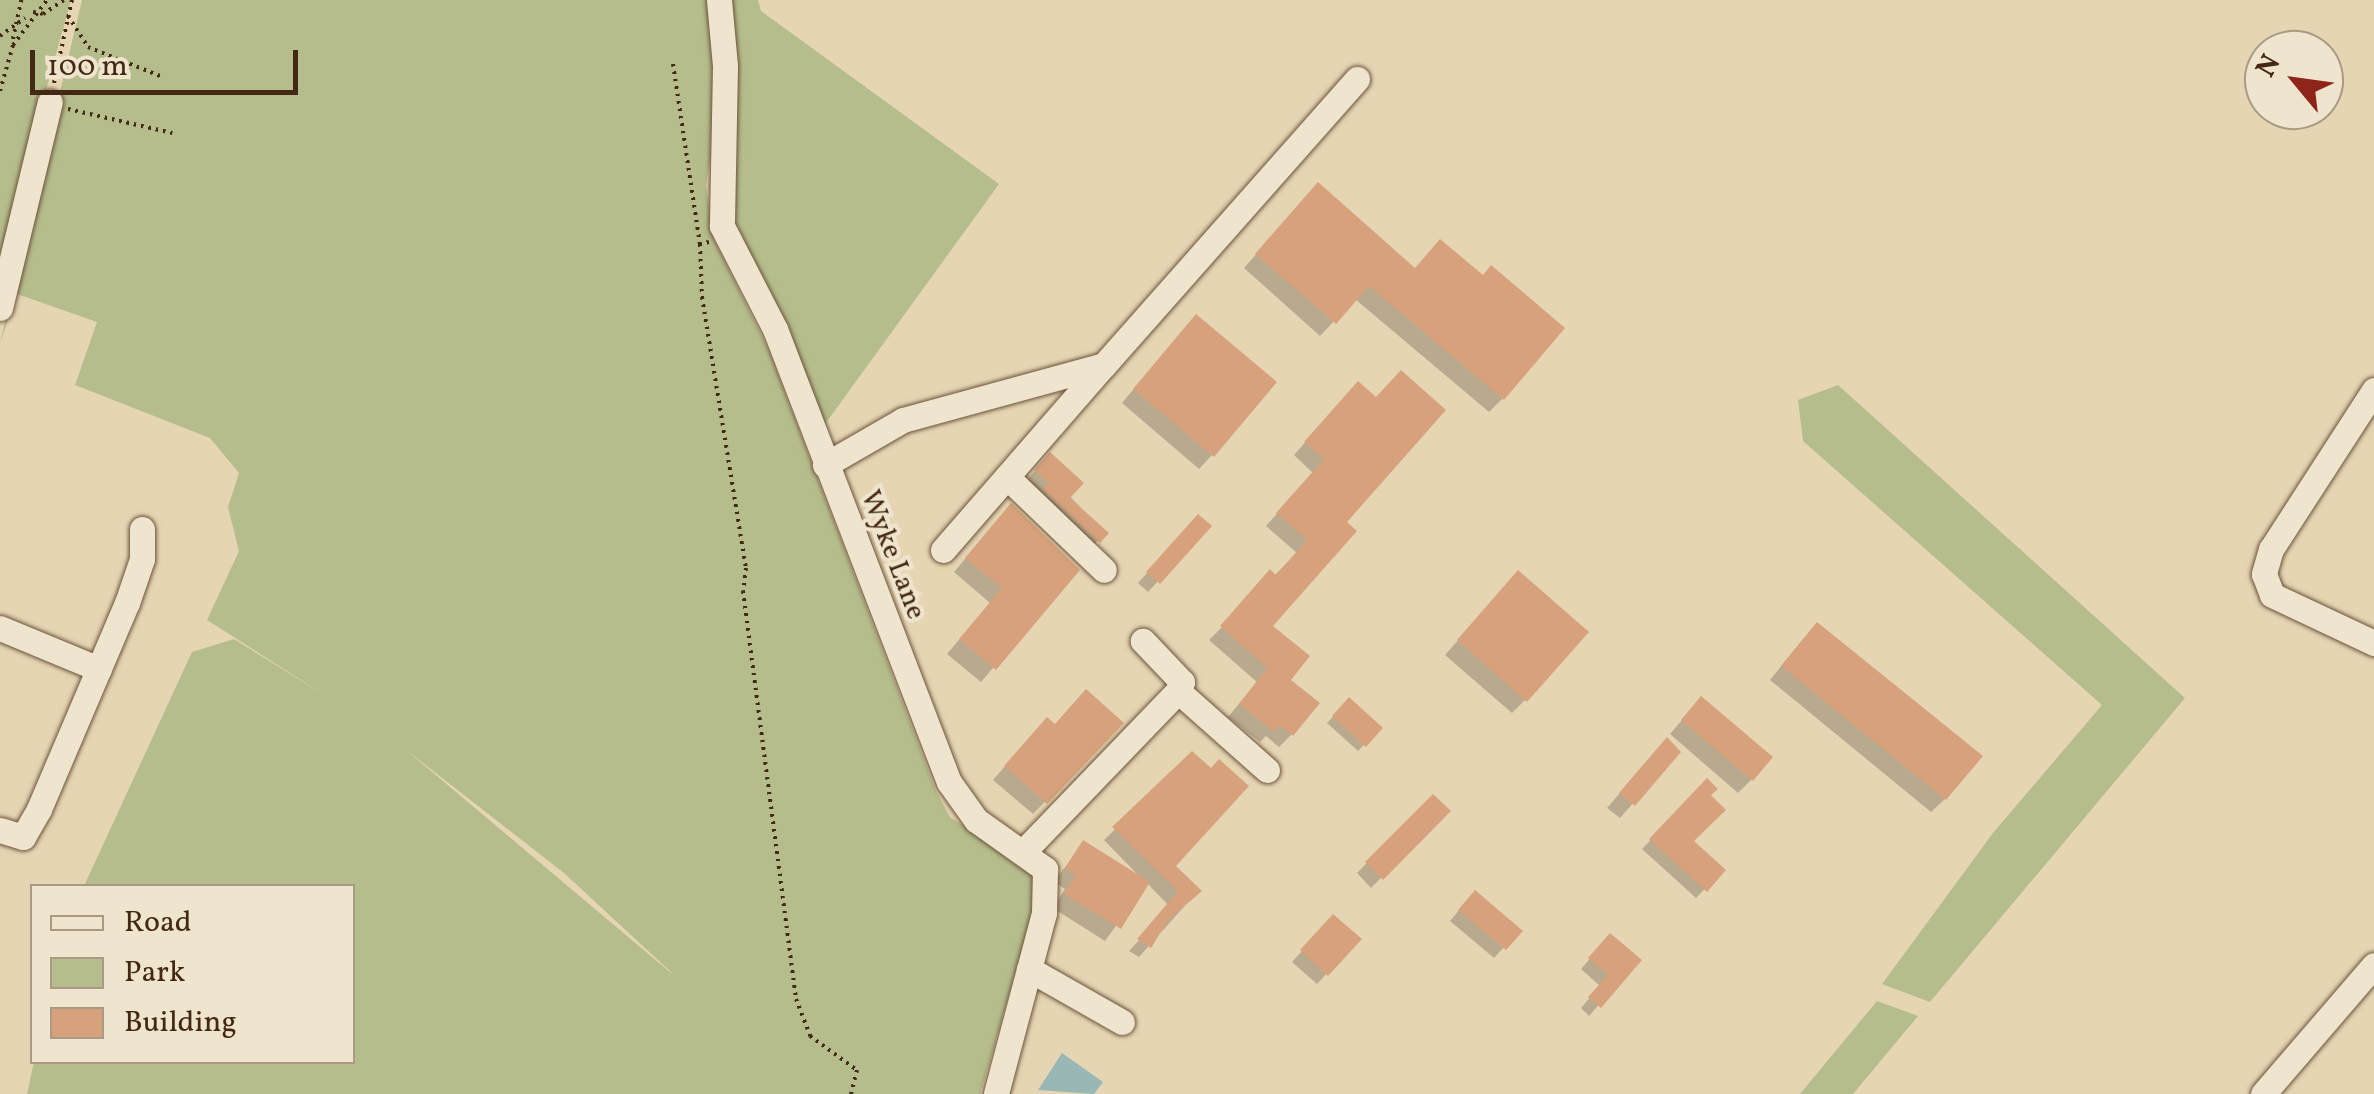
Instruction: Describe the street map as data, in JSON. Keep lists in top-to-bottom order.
{
  "streets": {
    "street": ["Wyke Lane"]
  },
  "legend": ["Road", "Park", "Building"],
  "scale_bar": "100 m",
  "north": "top left"
}
